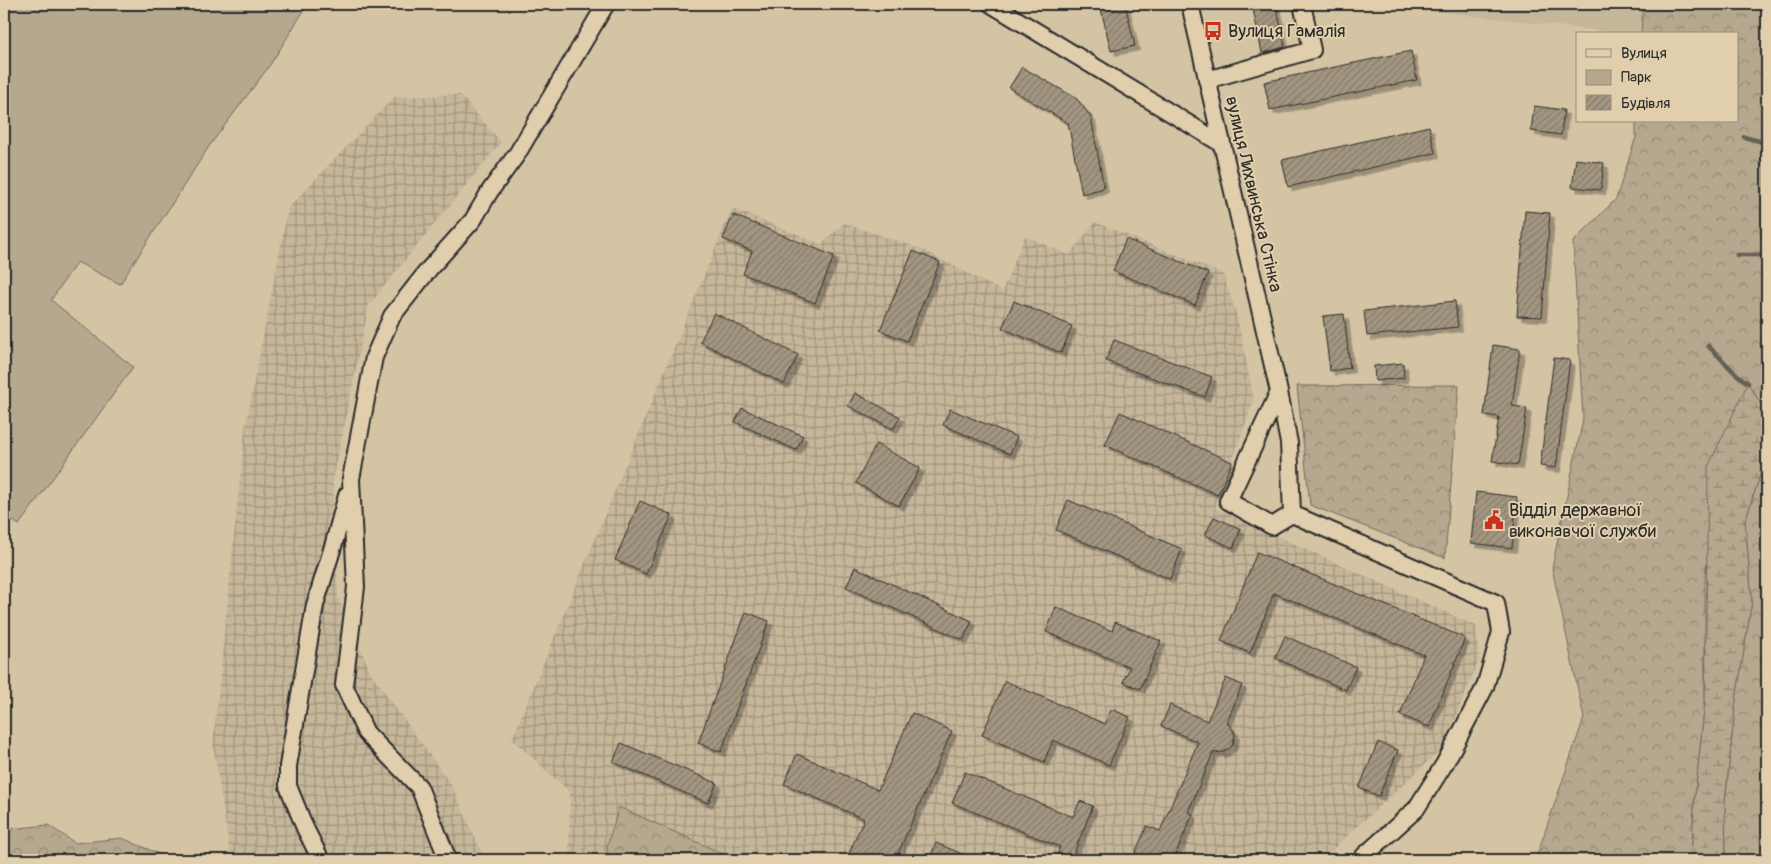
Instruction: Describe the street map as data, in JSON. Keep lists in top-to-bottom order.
{
  "streets": {
    "street": ["вулиця Лихвинська Стінка"]
  },
  "places": {
    "bus stop": ["Вулиця Гамалія"],
    "public building": ["Відділ державної виконавчої служби"]
  },
  "legend": ["Вулиця", "Парк", "Будівля"]
}
